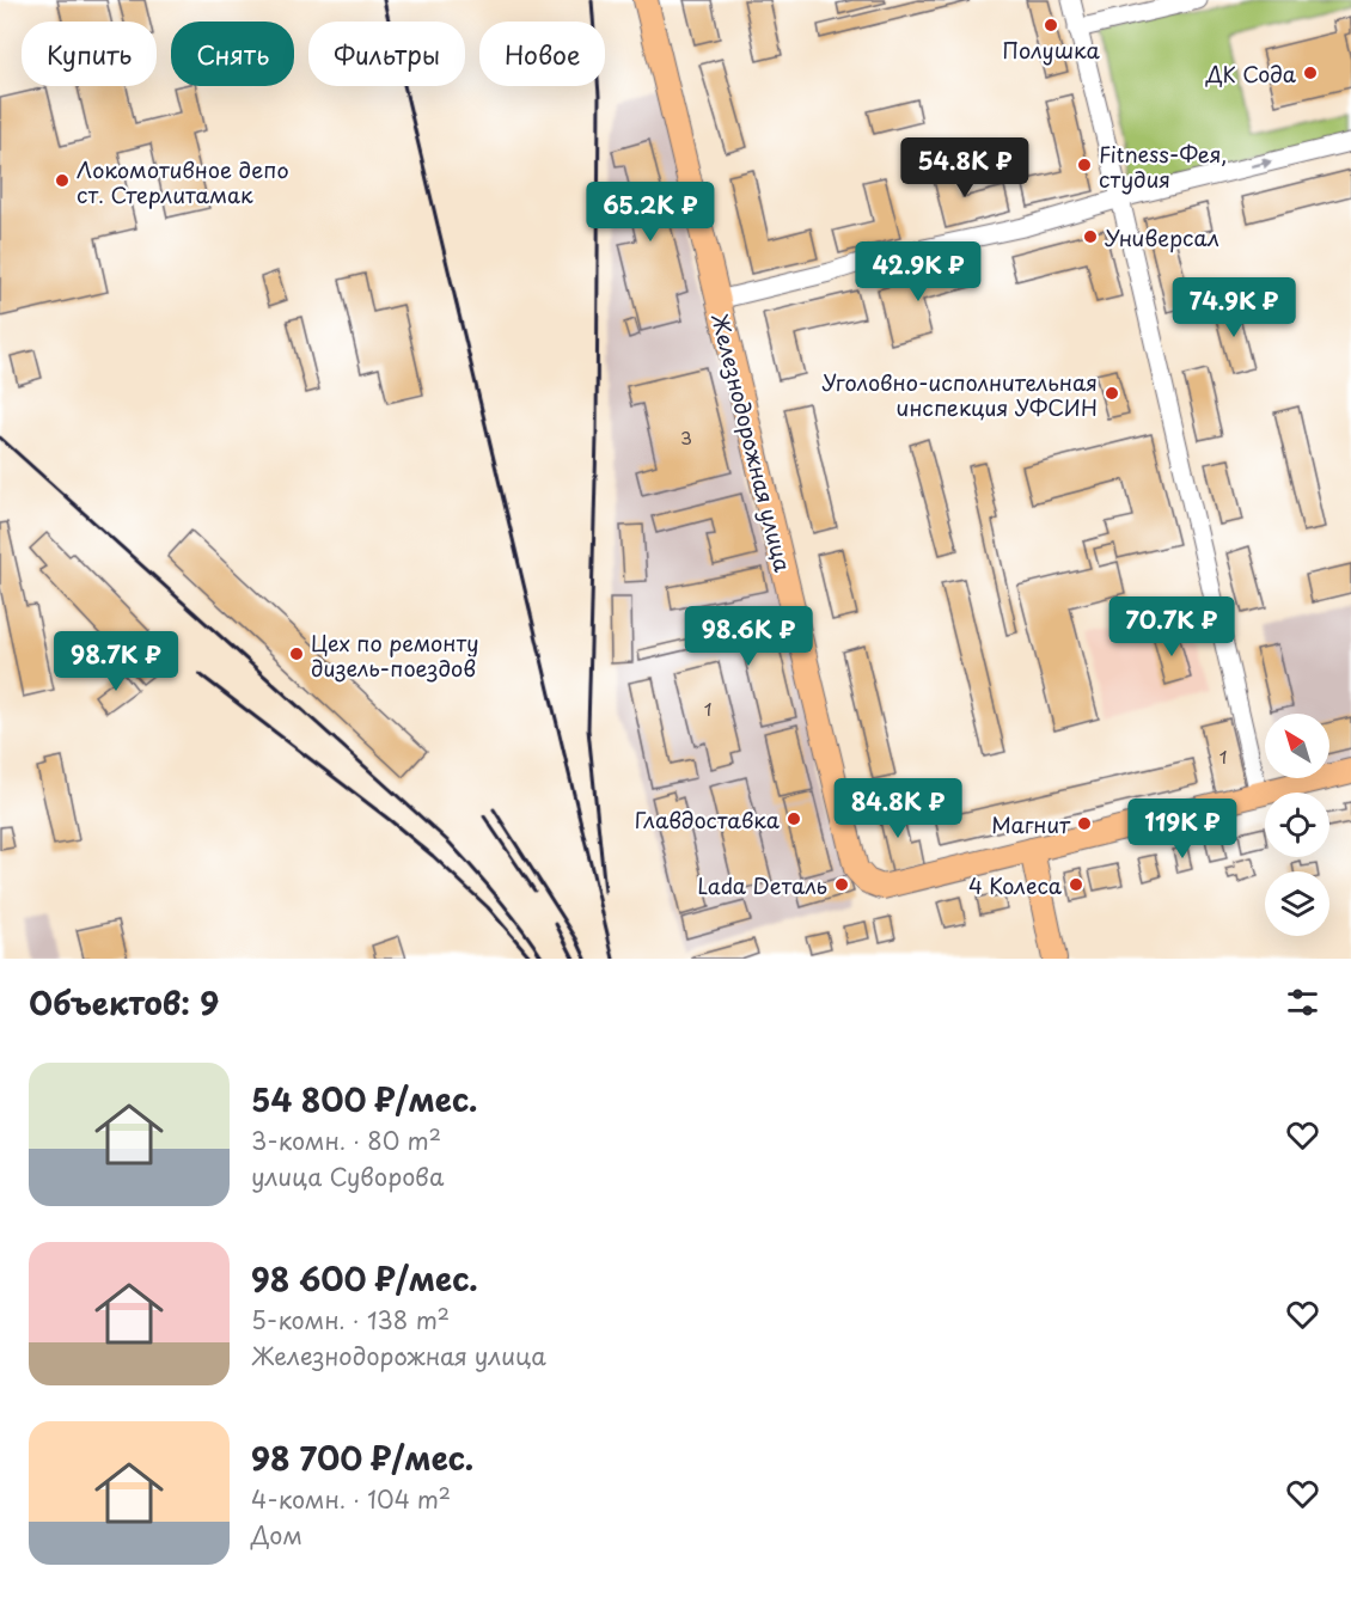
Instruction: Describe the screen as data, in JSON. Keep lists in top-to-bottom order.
{
  "streets": {
    "main road": ["Железнодорожная улица"]
  },
  "places": [
    "Полушка",
    "ДК Сода",
    "Fitness-Фея, студия",
    "Локомотивное депо ст. Стерлитамак",
    "Универсал",
    "Уголовно-исполнительная инспекция УФСИН",
    "Цех по ремонту дизель-поездов",
    "Главдоставка",
    "Магнит",
    "Lada Dеталь",
    "4 Колеса"
  ],
  "house_numbers": ["3", "1", "1"],
  "north": "top left",
  "page": {
    "chip": [
      "Купить",
      "Снять",
      "Фильтры",
      "Новое"
    ],
    "price": [
      "54.8K ₽",
      "65.2K ₽",
      "42.9K ₽",
      "74.9K ₽",
      "70.7K ₽",
      "98.6K ₽",
      "98.7K ₽",
      "84.8K ₽",
      "119K ₽"
    ],
    "heading": "Объектов: 9",
    "list": [
      {
        "name": "54 800 ₽/мес.",
        "note": "3-комн. · 80 m² · улица Суворова"
      },
      {
        "name": "98 600 ₽/мес.",
        "note": "5-комн. · 138 m² · Железнодорожная улица"
      },
      {
        "name": "98 700 ₽/мес.",
        "note": "4-комн. · 104 m² · Дом"
      }
    ]
  }
}
